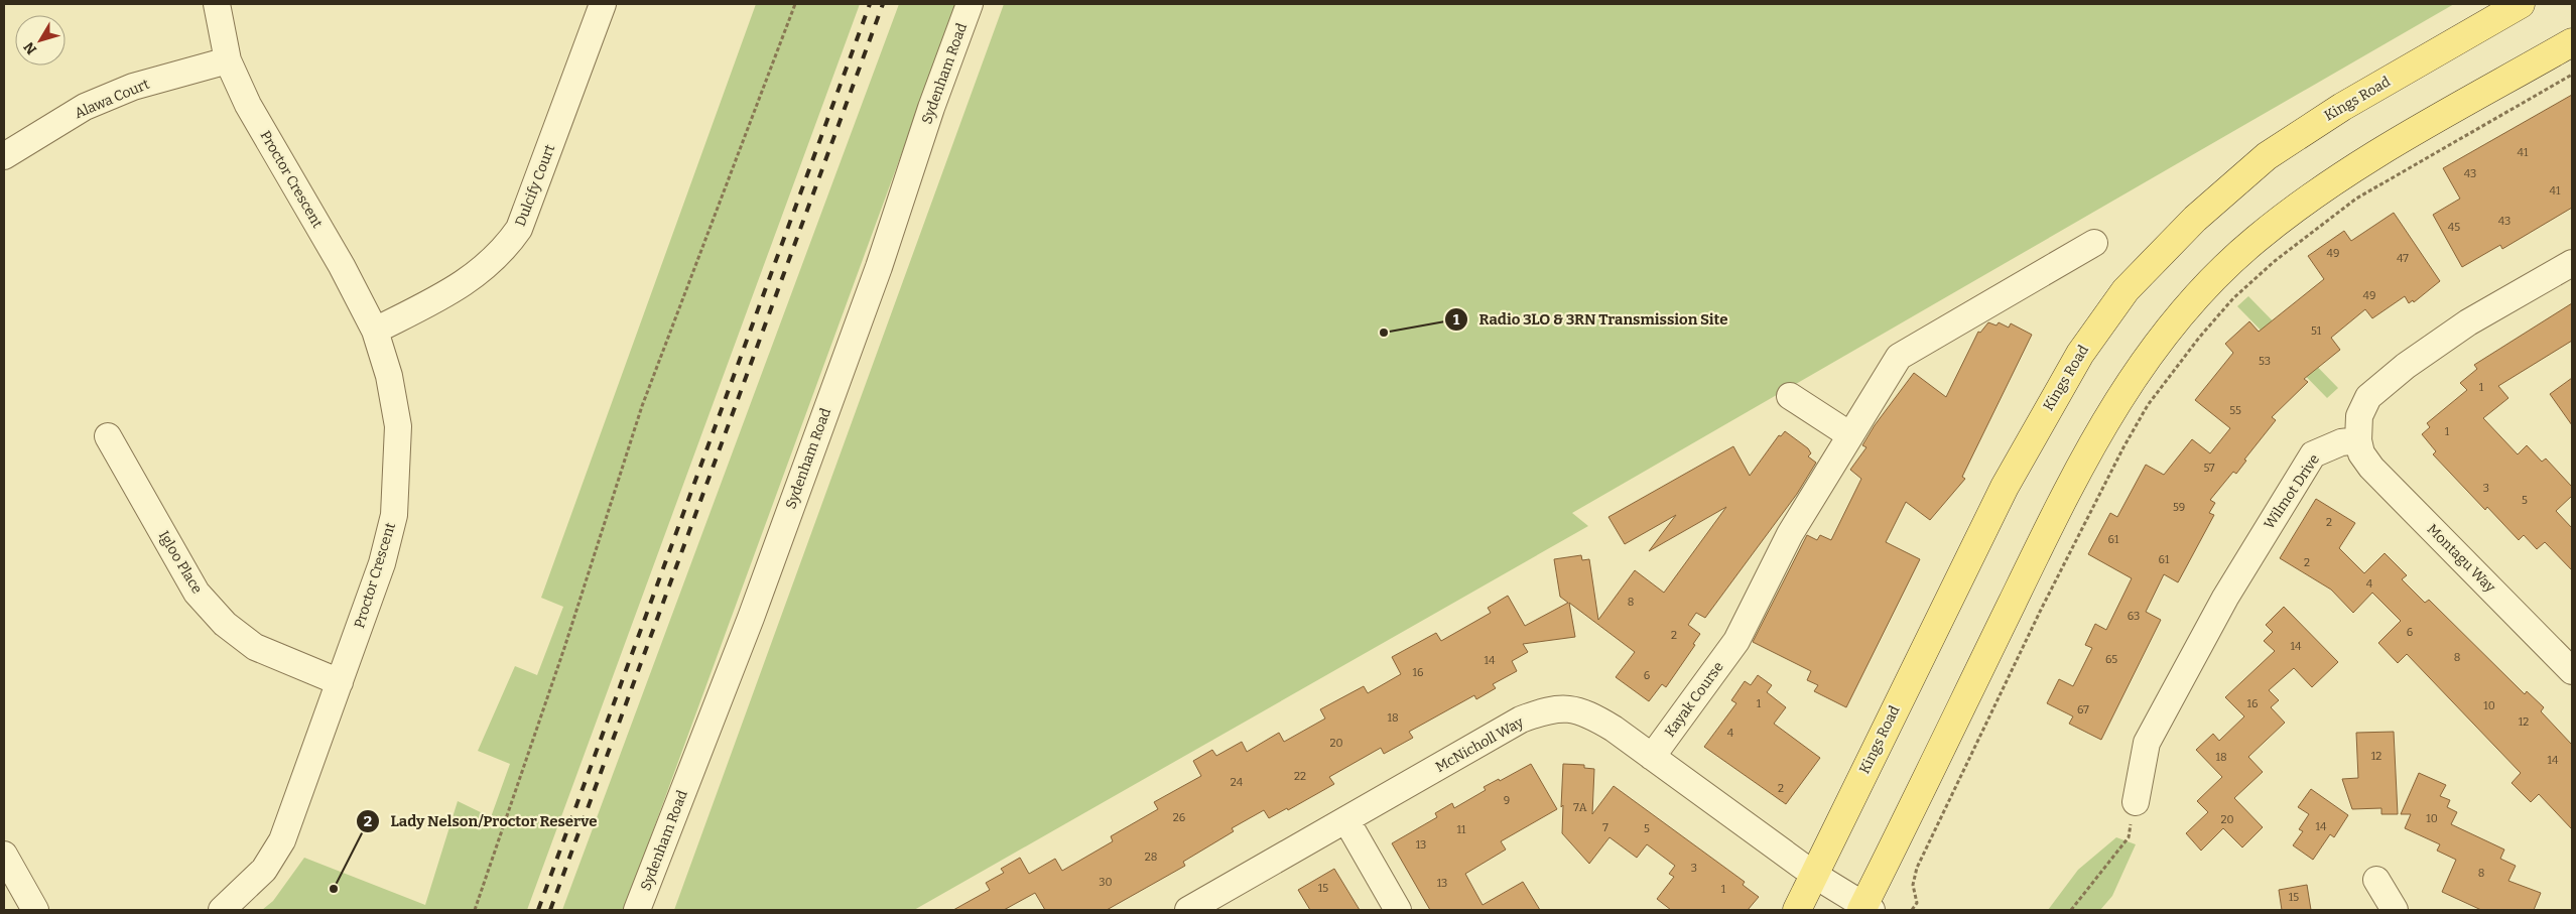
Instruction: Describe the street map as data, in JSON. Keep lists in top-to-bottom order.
{
  "streets": {
    "main road": ["Kings Road"],
    "street": [
      "Sydenham Road",
      "Alawa Court",
      "Proctor Crescent",
      "Dulcify Court",
      "Wilmot Drive",
      "Montagu Way",
      "Igloo Place",
      "Kayak Course",
      "McNicholl Way"
    ]
  },
  "crossings": [
    ["Alawa Court", "Proctor Crescent"],
    ["Kings Road", "McNicholl Way"],
    ["Proctor Crescent", "Dulcify Court"],
    ["Proctor Crescent", "Igloo Place"],
    ["Wilmot Drive", "Montagu Way"],
    ["Kayak Course", "McNicholl Way"]
  ],
  "places": ["Radio 3LO & 3RN Transmission Site", "Lady Nelson/Proctor Reserve"],
  "house_numbers": [
    "41",
    "43",
    "41",
    "43",
    "45",
    "49",
    "47",
    "49",
    "51",
    "53",
    "1",
    "55",
    "1",
    "57",
    "3",
    "5",
    "59",
    "2",
    "61",
    "61",
    "2",
    "4",
    "8",
    "63",
    "6",
    "2",
    "14",
    "8",
    "65",
    "14",
    "16",
    "6",
    "1",
    "16",
    "10",
    "67",
    "18",
    "12",
    "4",
    "20",
    "12",
    "18",
    "14",
    "22",
    "24",
    "2",
    "9",
    "7A",
    "26",
    "10",
    "20",
    "14",
    "7",
    "5",
    "11",
    "13",
    "28",
    "3",
    "8",
    "30",
    "13",
    "15",
    "1",
    "15"
  ],
  "north": "bottom left"
}
